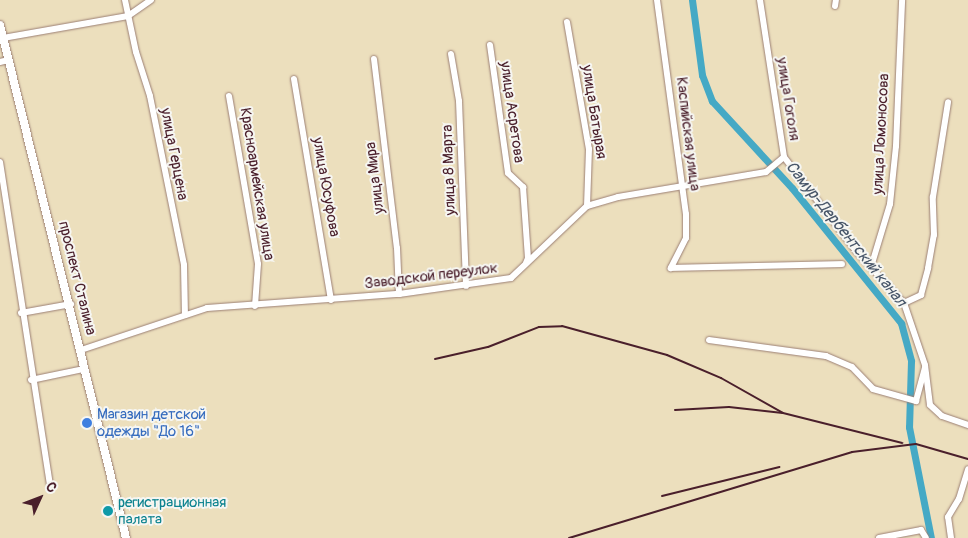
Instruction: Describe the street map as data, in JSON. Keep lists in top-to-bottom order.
{
  "streets": {
    "street": [
      "улица Гоголя",
      "улица Асретова",
      "улица Батырая",
      "Каспийская улица",
      "улица Ломоносова",
      "улица Герцена",
      "улица 8 Марта",
      "улица Мира",
      "Красноармейская улица",
      "улица Юсуфова",
      "Заводской переулок",
      "проспект Сталина"
    ]
  },
  "crossings": [
    ["улица Гоголя", "улица Ломоносова"],
    ["улица Асретова", "Заводской переулок"],
    ["улица Батырая", "Заводской переулок"],
    ["улица Герцена", "Заводской переулок"],
    ["улица 8 Марта", "Заводской переулок"],
    ["улица Мира", "Заводской переулок"],
    ["Красноармейская улица", "Заводской переулок"],
    ["улица Юсуфова", "Заводской переулок"],
    ["Заводской переулок", "проспект Сталина"]
  ],
  "water": ["Самур-Дербентский канал"],
  "places": ["Магазин детской одежды \"До 16\"", "регистрационная палата"],
  "north": "top right"
}
